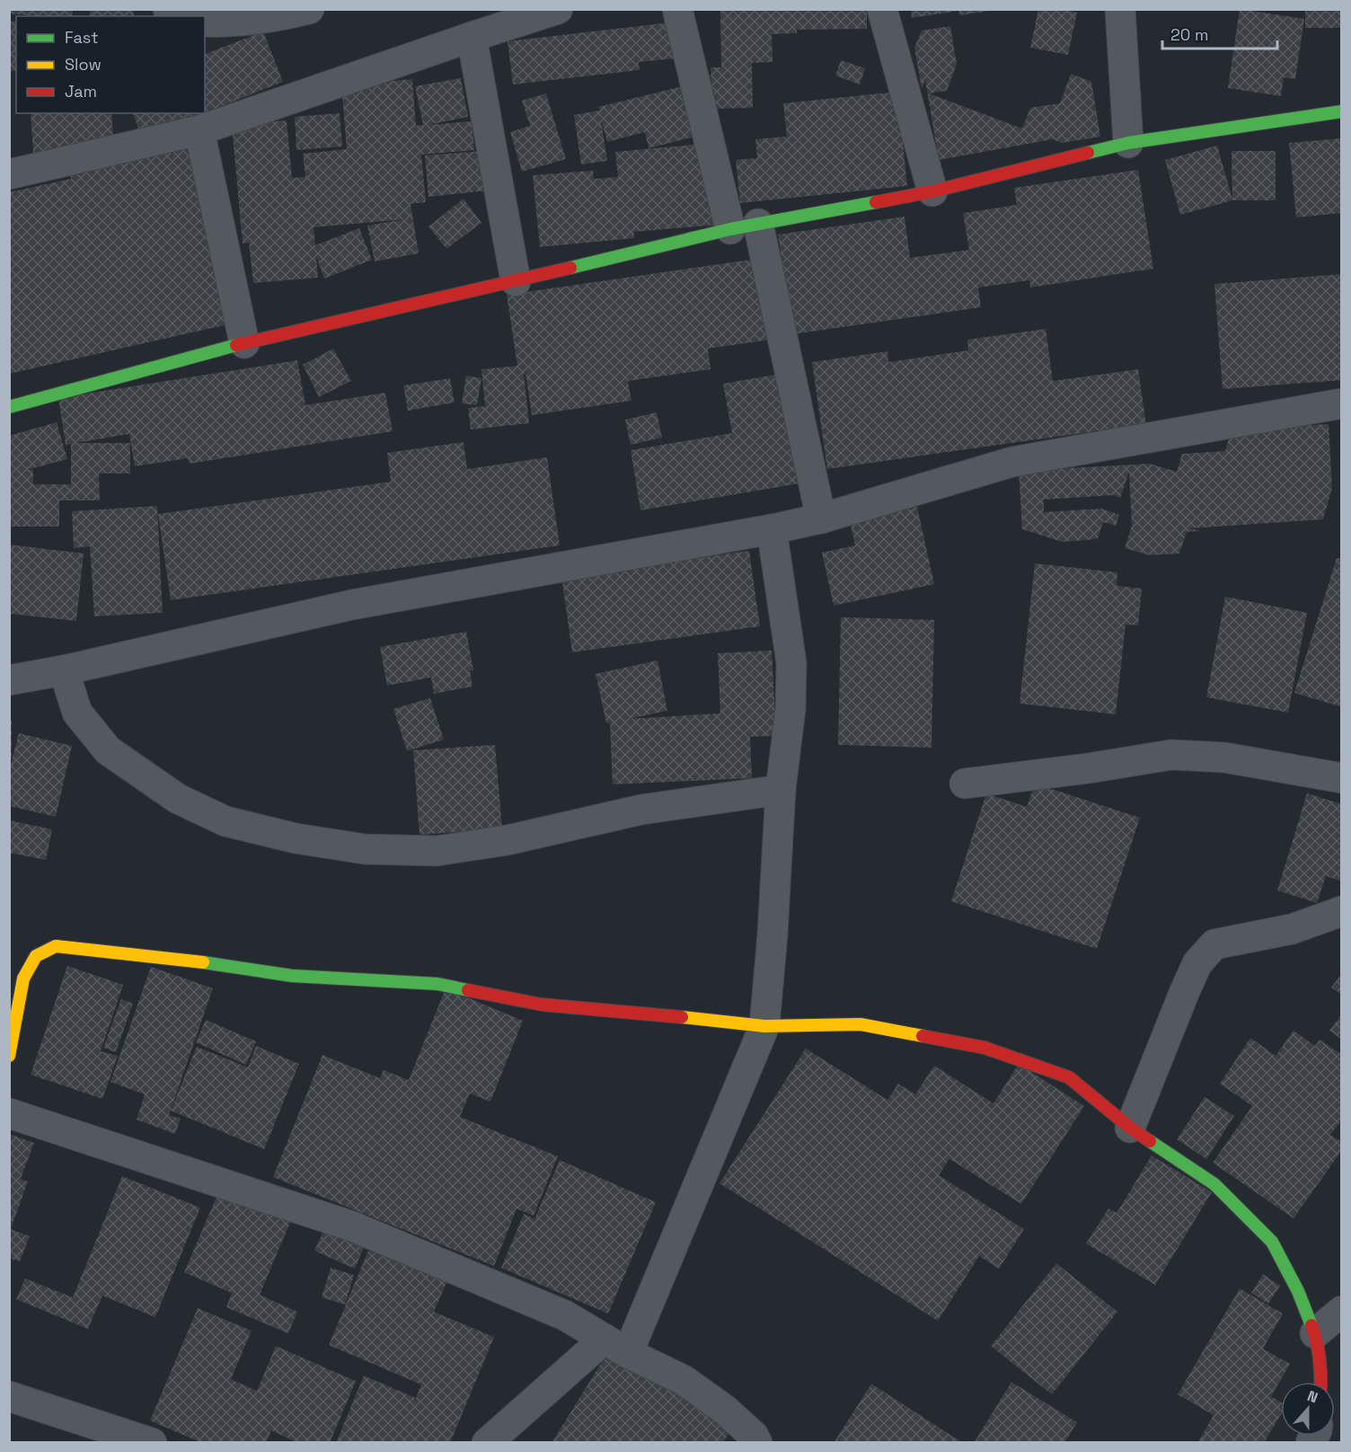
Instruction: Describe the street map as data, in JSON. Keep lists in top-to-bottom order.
{
  "legend": ["Fast", "Slow", "Jam"],
  "scale_bar": "20 m",
  "north": "top"
}
